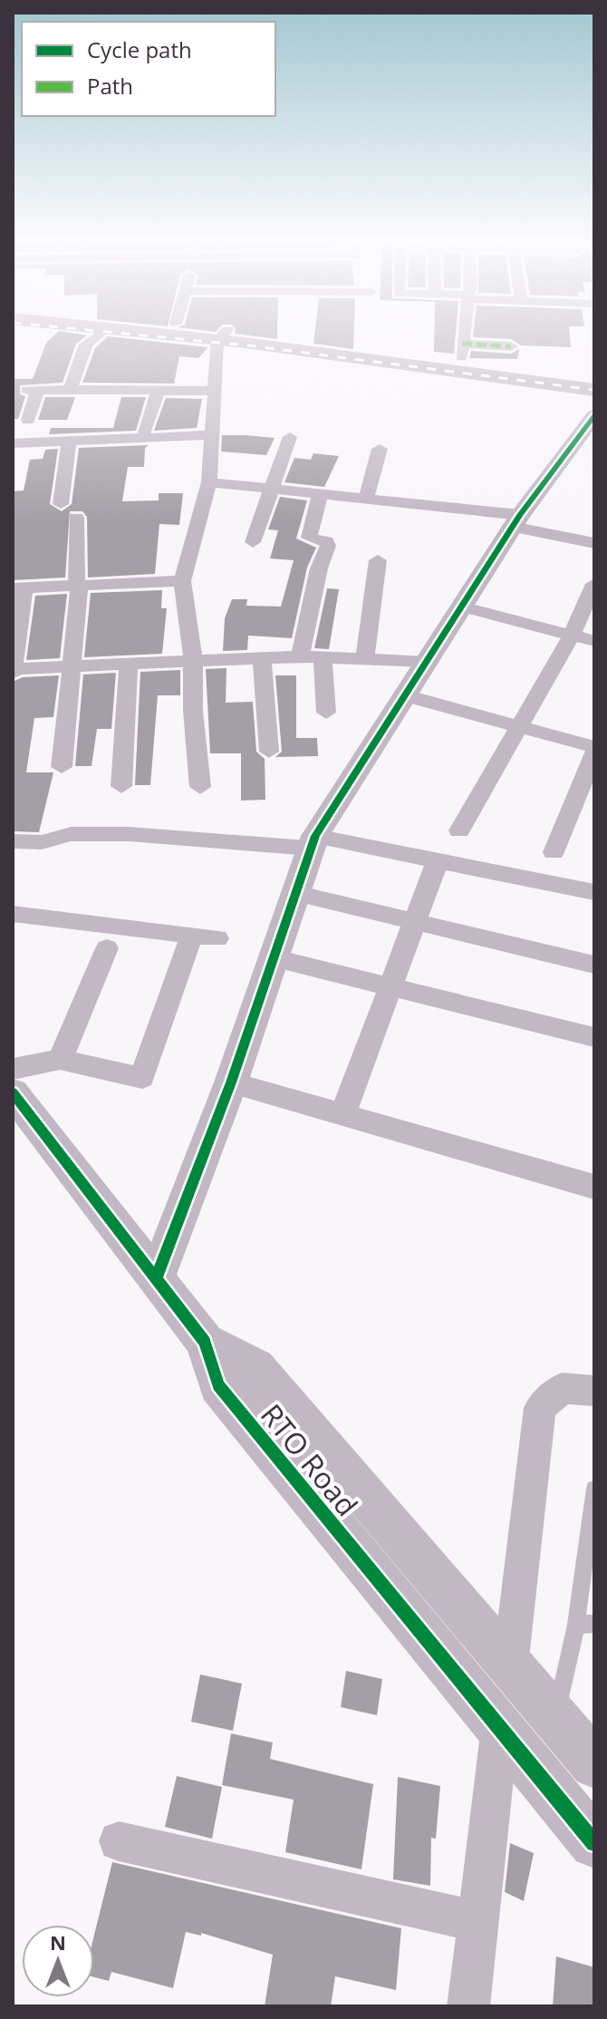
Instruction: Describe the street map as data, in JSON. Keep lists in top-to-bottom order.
{
  "streets": {
    "street": ["RTO Road"]
  },
  "legend": ["Cycle path", "Path"],
  "north": "top"
}
